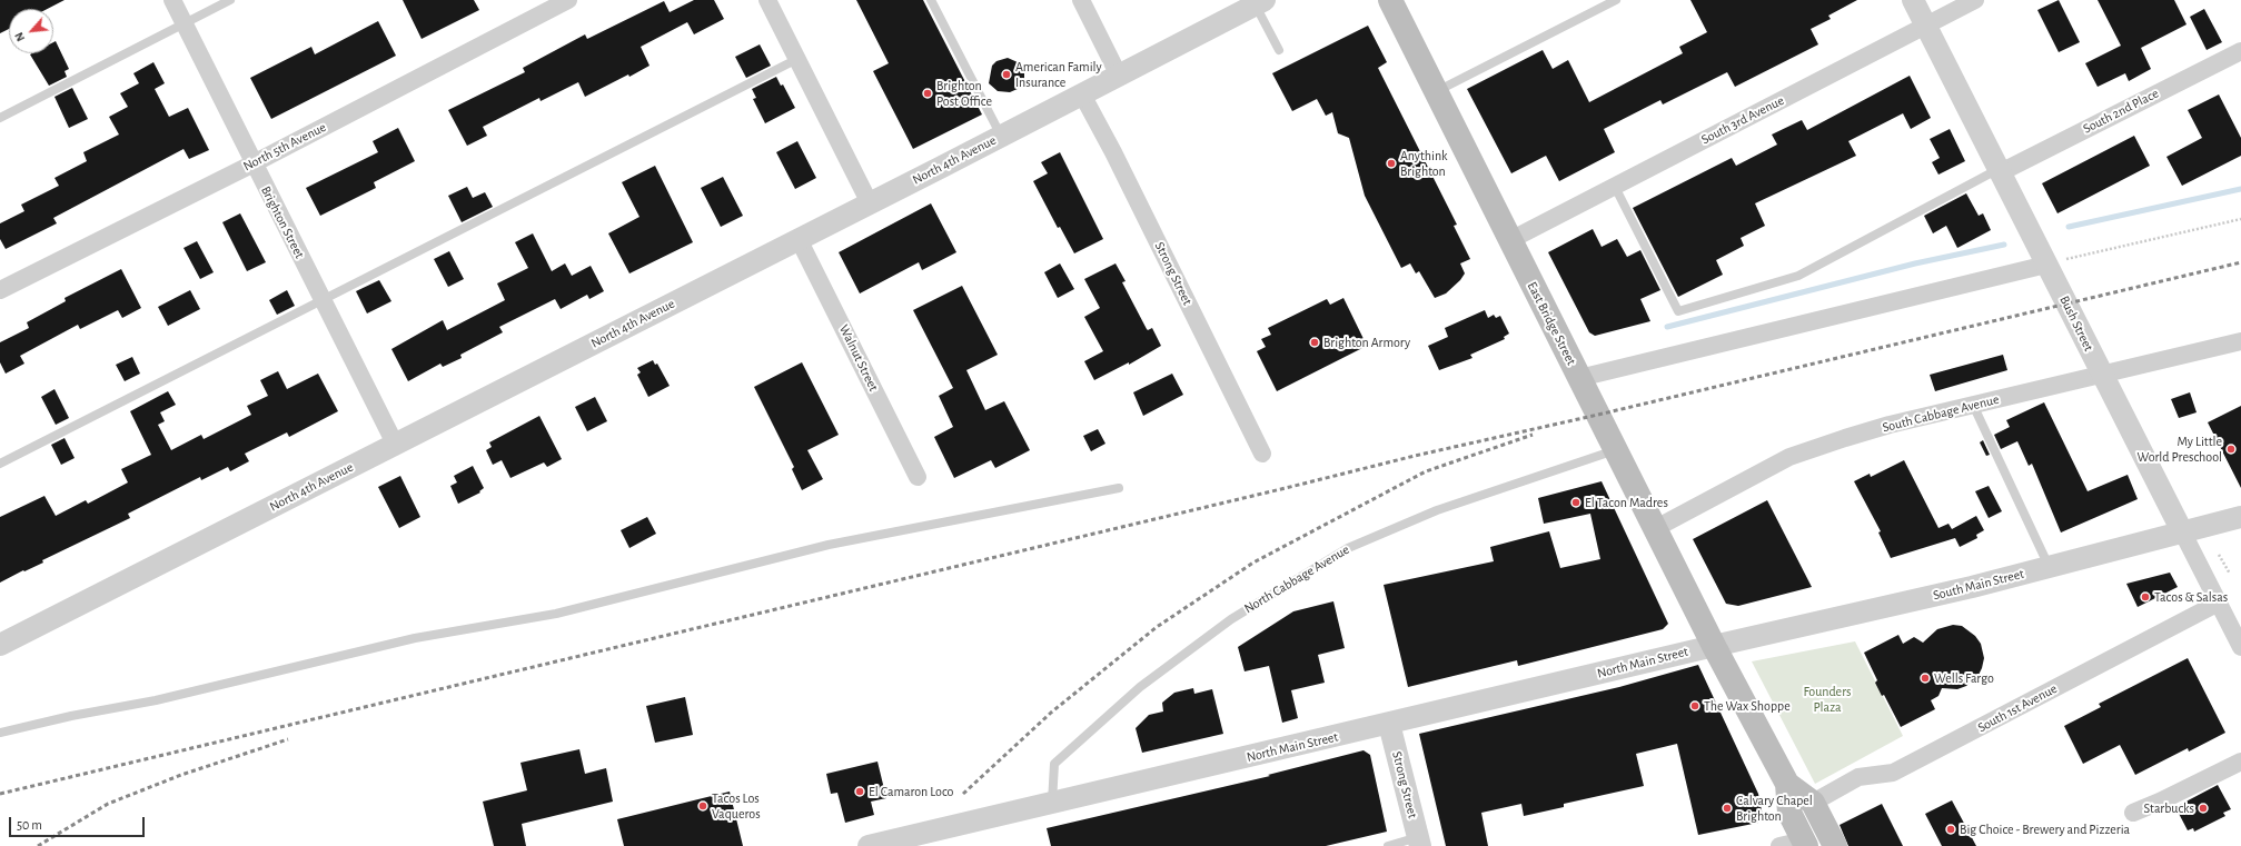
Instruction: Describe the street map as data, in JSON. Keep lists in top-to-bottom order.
{
  "streets": {
    "main road": ["East Bridge Street"],
    "street": [
      "South 2nd Place",
      "South 3rd Avenue",
      "North 5th Avenue",
      "North 4th Avenue",
      "Brighton Street",
      "Strong Street",
      "Bush Street",
      "Walnut Street",
      "South Cabbage Avenue",
      "South Main Street",
      "North Main Street",
      "South 1st Avenue"
    ],
    "lane": ["North Cabbage Avenue"]
  },
  "crossings": [
    ["South 2nd Place", "Bush Street"],
    ["South 3rd Avenue", "East Bridge Street"],
    ["South 3rd Avenue", "Bush Street"],
    ["North 5th Avenue", "Brighton Street"],
    ["North 4th Avenue", "Brighton Street"],
    ["North 4th Avenue", "Strong Street"],
    ["North 4th Avenue", "Walnut Street"],
    ["Strong Street", "North Main Street"],
    ["East Bridge Street", "South Cabbage Avenue"],
    ["East Bridge Street", "North Cabbage Avenue"],
    ["East Bridge Street", "South Main Street"],
    ["East Bridge Street", "North Main Street"],
    ["Bush Street", "South Cabbage Avenue"],
    ["Bush Street", "South Main Street"],
    ["Bush Street", "South 1st Avenue"],
    ["North Cabbage Avenue", "North Main Street"],
    ["South Main Street", "North Main Street"]
  ],
  "parks": ["Founders Plaza"],
  "places": [
    "American Family Insurance",
    "Brighton Post Office",
    "Anythink Brighton",
    "Brighton Armory",
    "My Little World Preschool",
    "El Tacon Madres",
    "Tacos & Salsas",
    "Wells Fargo",
    "The Wax Shoppe",
    "El Camaron Loco",
    "Tacos Los Vaqueros",
    "Calvary Chapel Brighton",
    "Starbucks",
    "Big Choice - Brewery and Pizzeria"
  ],
  "scale_bar": "50 m",
  "north": "bottom left"
}
